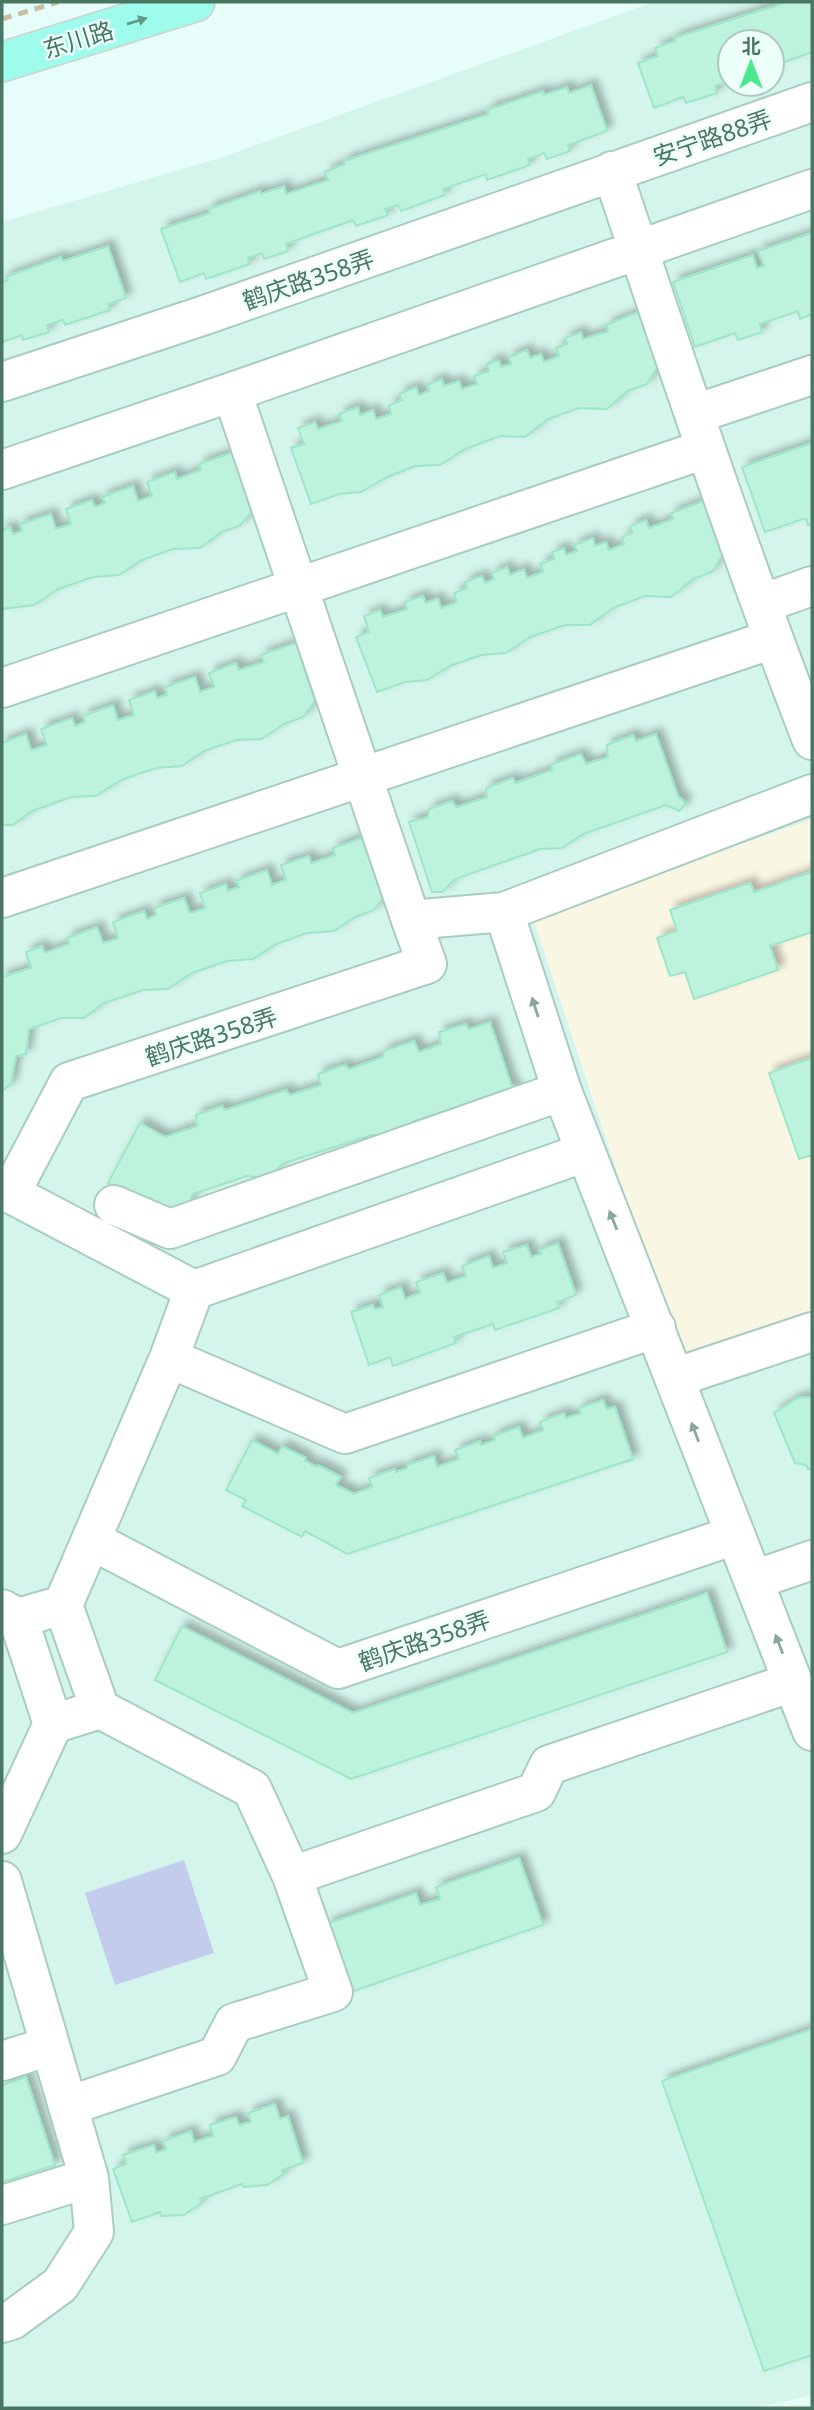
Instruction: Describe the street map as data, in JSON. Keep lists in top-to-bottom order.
{
  "streets": {
    "main road": ["东川路"],
    "street": ["安宁路88弄", "鹤庆路358弄"]
  },
  "crossings": [
    ["安宁路88弄", "鹤庆路358弄"]
  ],
  "one_way": ["东川路"],
  "north": "top"
}
